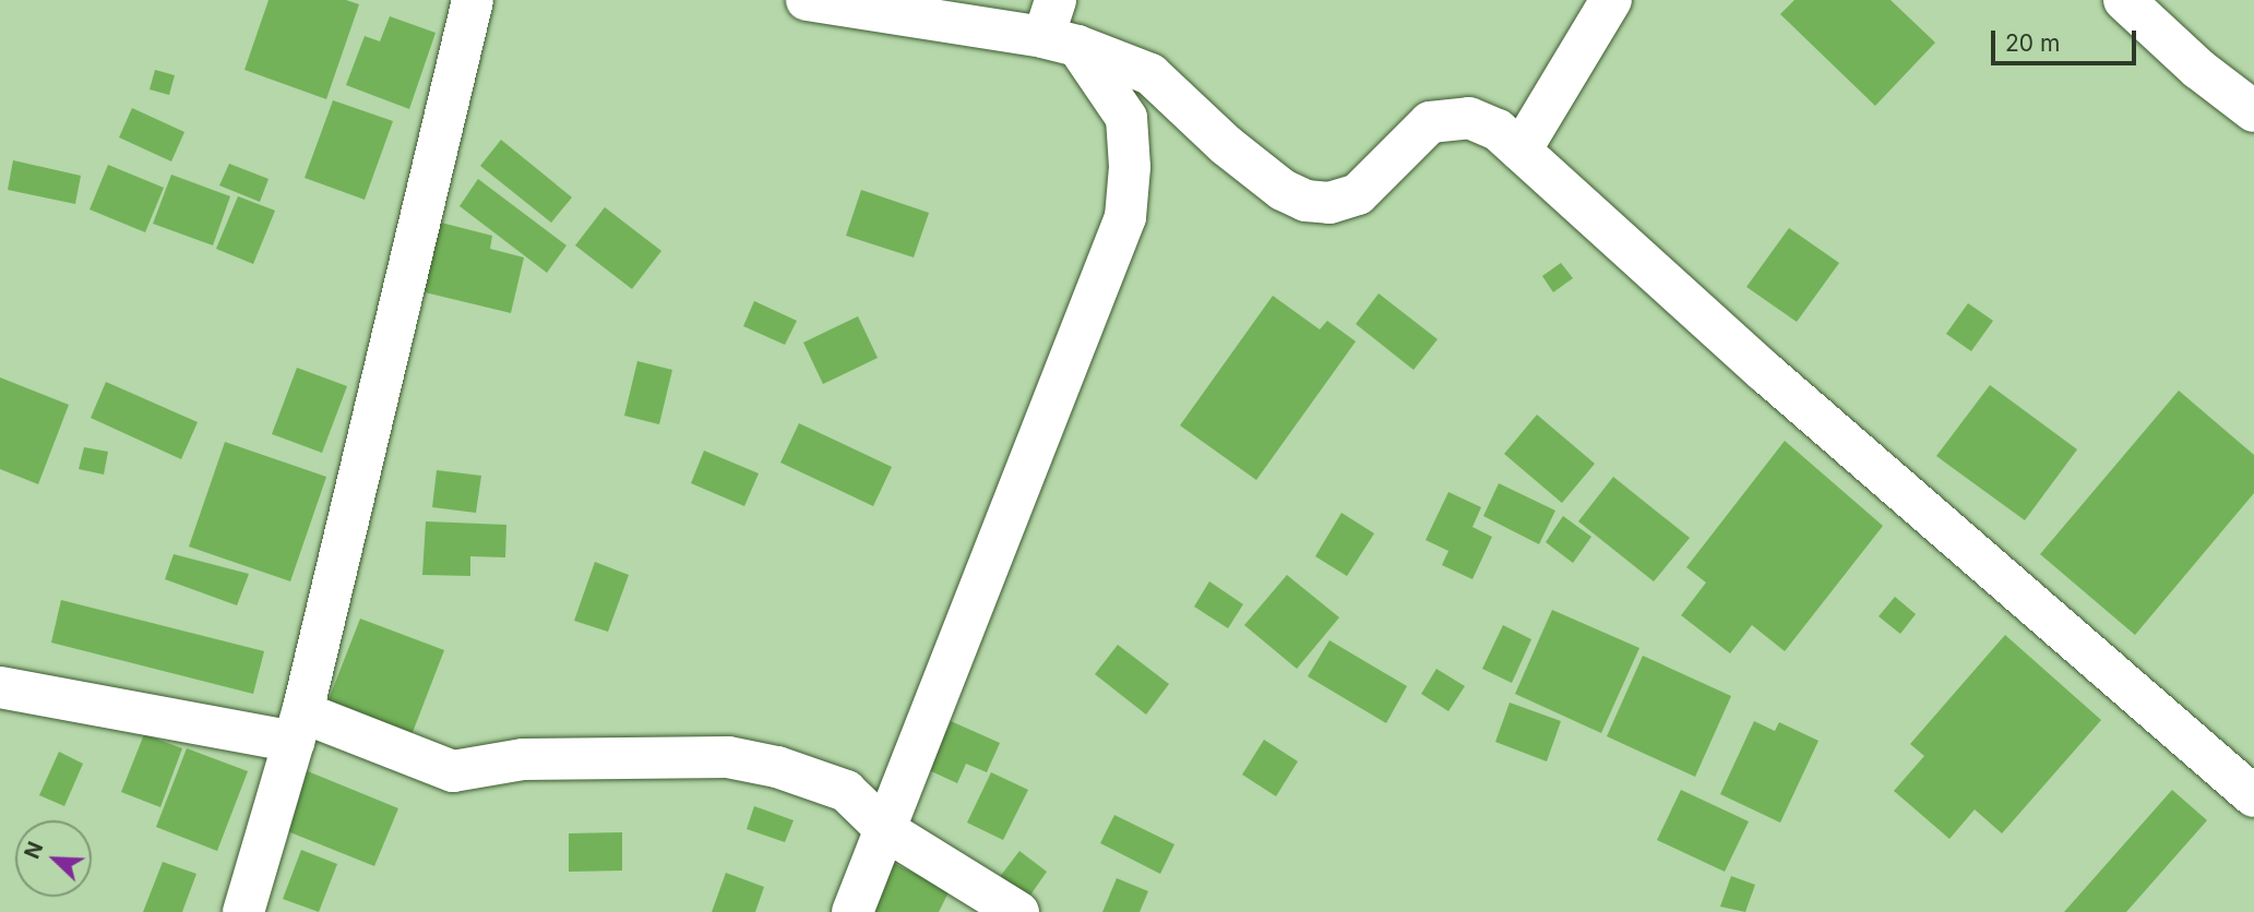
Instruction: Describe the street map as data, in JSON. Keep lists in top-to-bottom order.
{
  "scale_bar": "20 m",
  "north": "top left"
}
